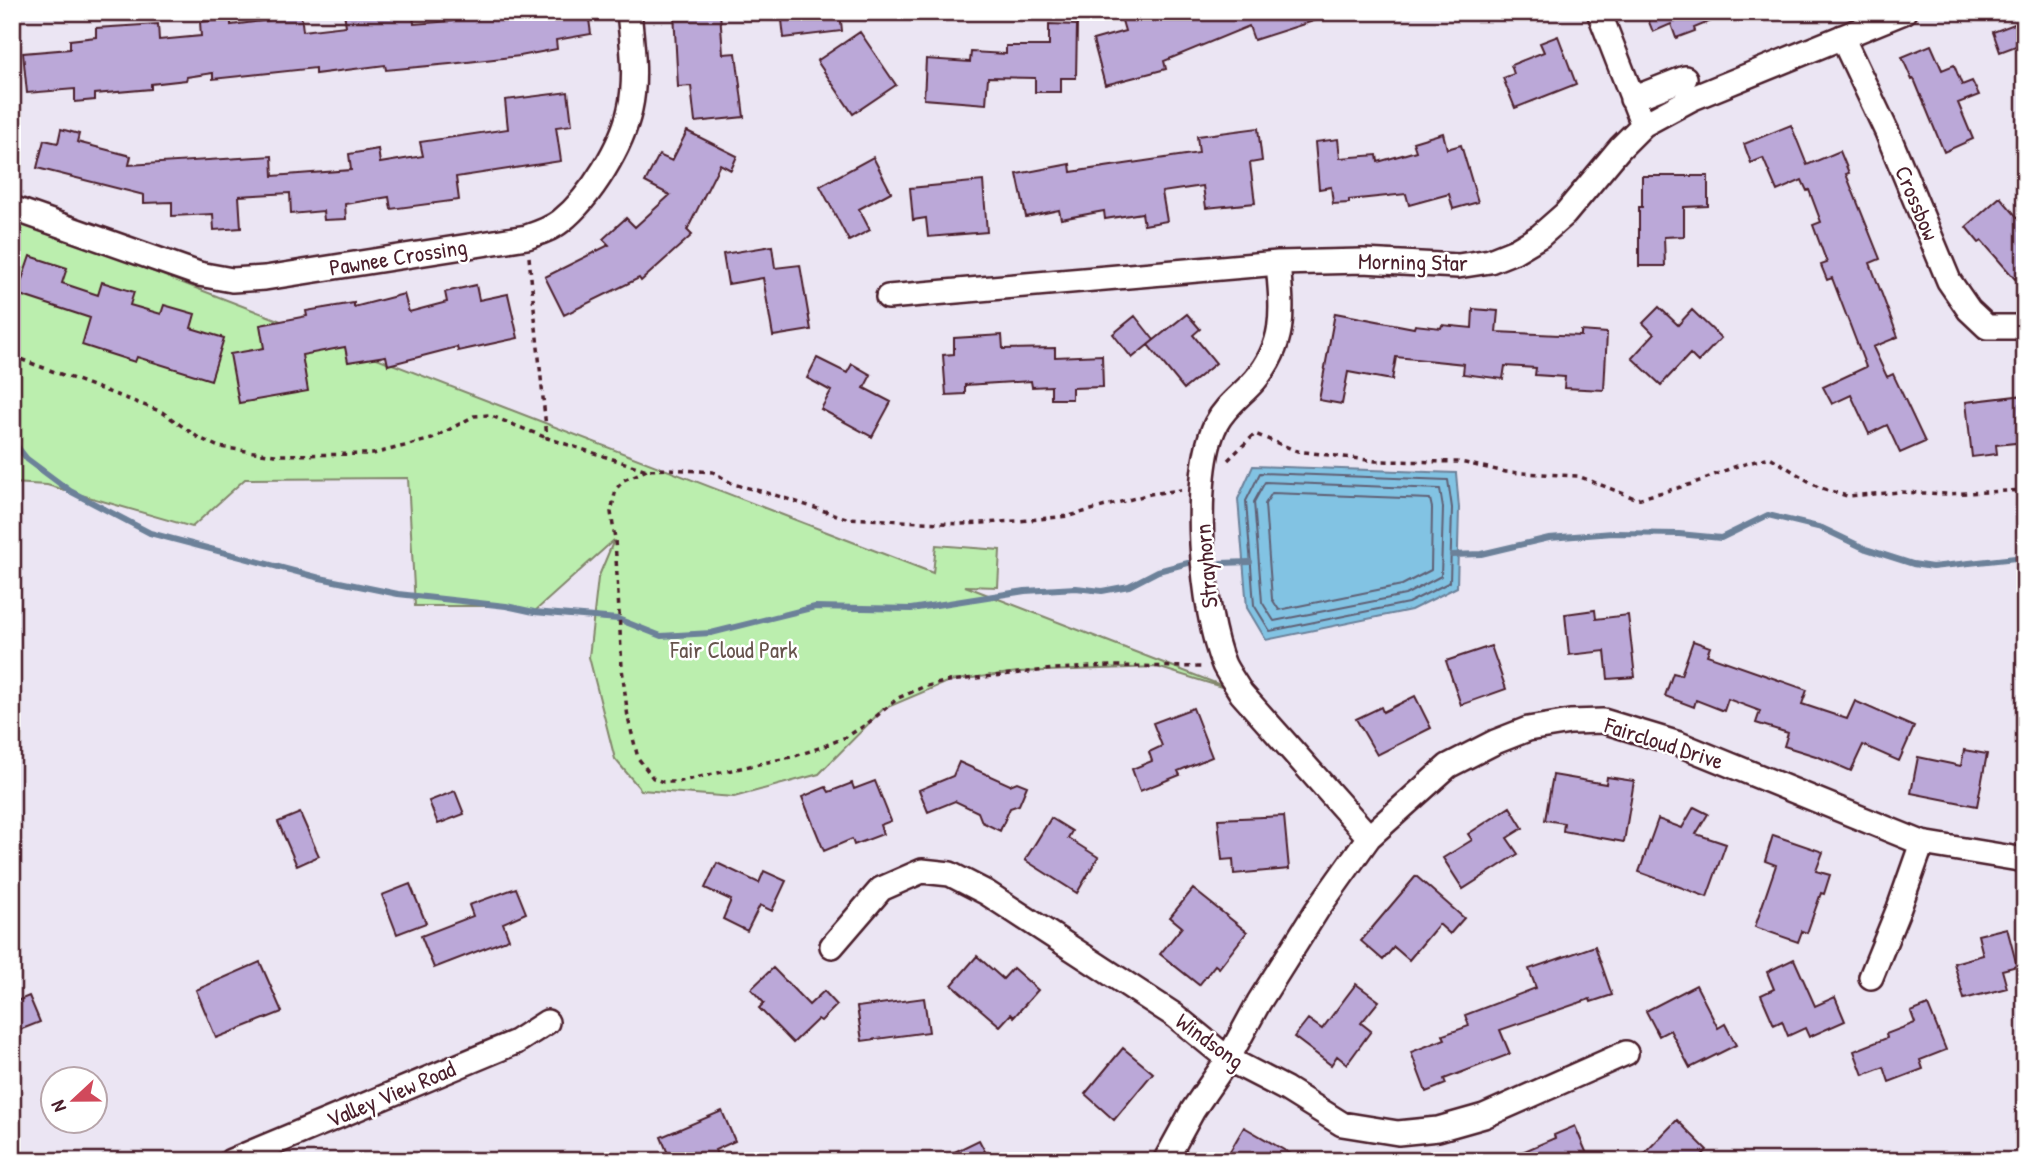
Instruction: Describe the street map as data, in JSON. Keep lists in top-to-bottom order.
{
  "streets": {
    "street": [
      "Crossbow",
      "Pawnee Crossing",
      "Morning Star",
      "Strayhorn",
      "Faircloud Drive",
      "Windsong",
      "Valley View Road"
    ]
  },
  "crossings": [
    ["Crossbow", "Morning Star"],
    ["Morning Star", "Strayhorn"],
    ["Strayhorn", "Faircloud Drive"],
    ["Faircloud Drive", "Windsong"]
  ],
  "parks": ["Fair Cloud Park"],
  "north": "left"
}
